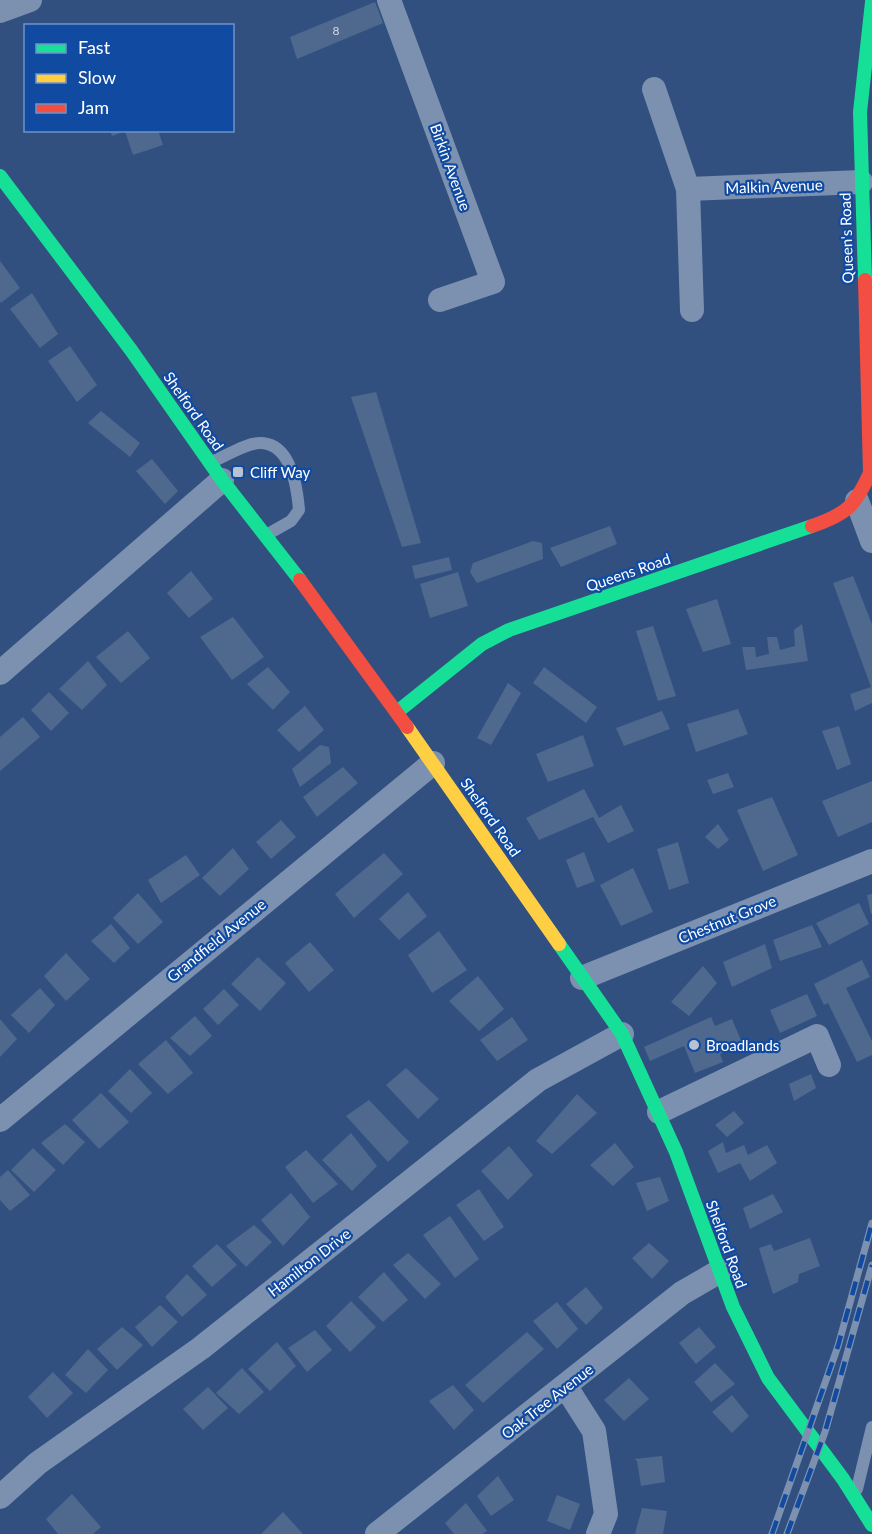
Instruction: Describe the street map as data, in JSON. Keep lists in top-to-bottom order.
{
  "streets": {
    "street": [
      "Birkin Avenue",
      "Malkin Avenue",
      "Queen's Road",
      "Shelford Road",
      "Queens Road",
      "Chestnut Grove",
      "Grandfield Avenue",
      "Hamilton Drive",
      "Oak Tree Avenue"
    ]
  },
  "crossings": [
    ["Malkin Avenue", "Queen's Road"],
    ["Queen's Road", "Queens Road"],
    ["Shelford Road", "Queens Road"],
    ["Shelford Road", "Chestnut Grove"],
    ["Shelford Road", "Grandfield Avenue"],
    ["Shelford Road", "Hamilton Drive"],
    ["Shelford Road", "Oak Tree Avenue"]
  ],
  "places": {
    "transit": ["Cliff Way"],
    "other": ["Broadlands"]
  },
  "house_numbers": ["8"],
  "legend": ["Fast", "Slow", "Jam"]
}
